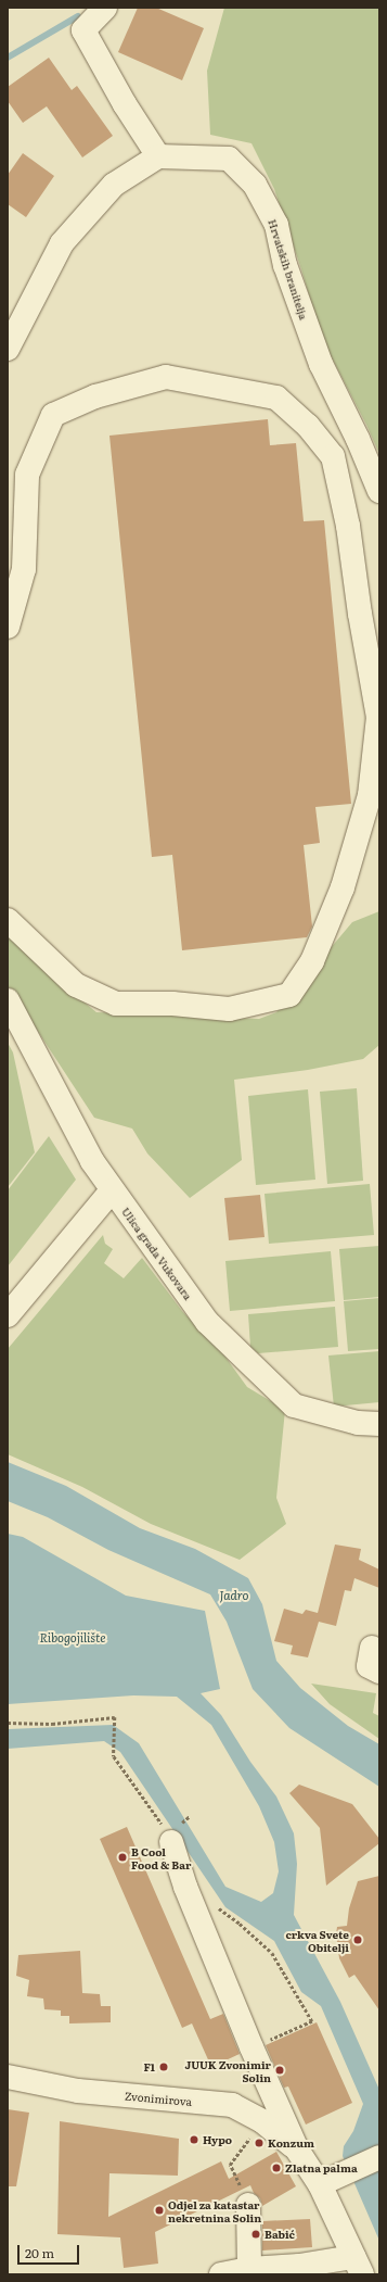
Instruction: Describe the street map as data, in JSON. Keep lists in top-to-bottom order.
{
  "streets": {
    "street": ["Hrvatskih branitelja", "Ulica grada Vukovara", "Zvonimirova"]
  },
  "water": ["Jadro", "Ribogojilište"],
  "places": [
    "B Cool Food & Bar",
    "crkva Svete Obitelji",
    "F1",
    "JUUK Zvonimir Solin",
    "Hypo",
    "Konzum",
    "Zlatna palma",
    "Odjel za katastar nekretnina Solin",
    "Babić"
  ],
  "scale_bar": "20 m"
}
